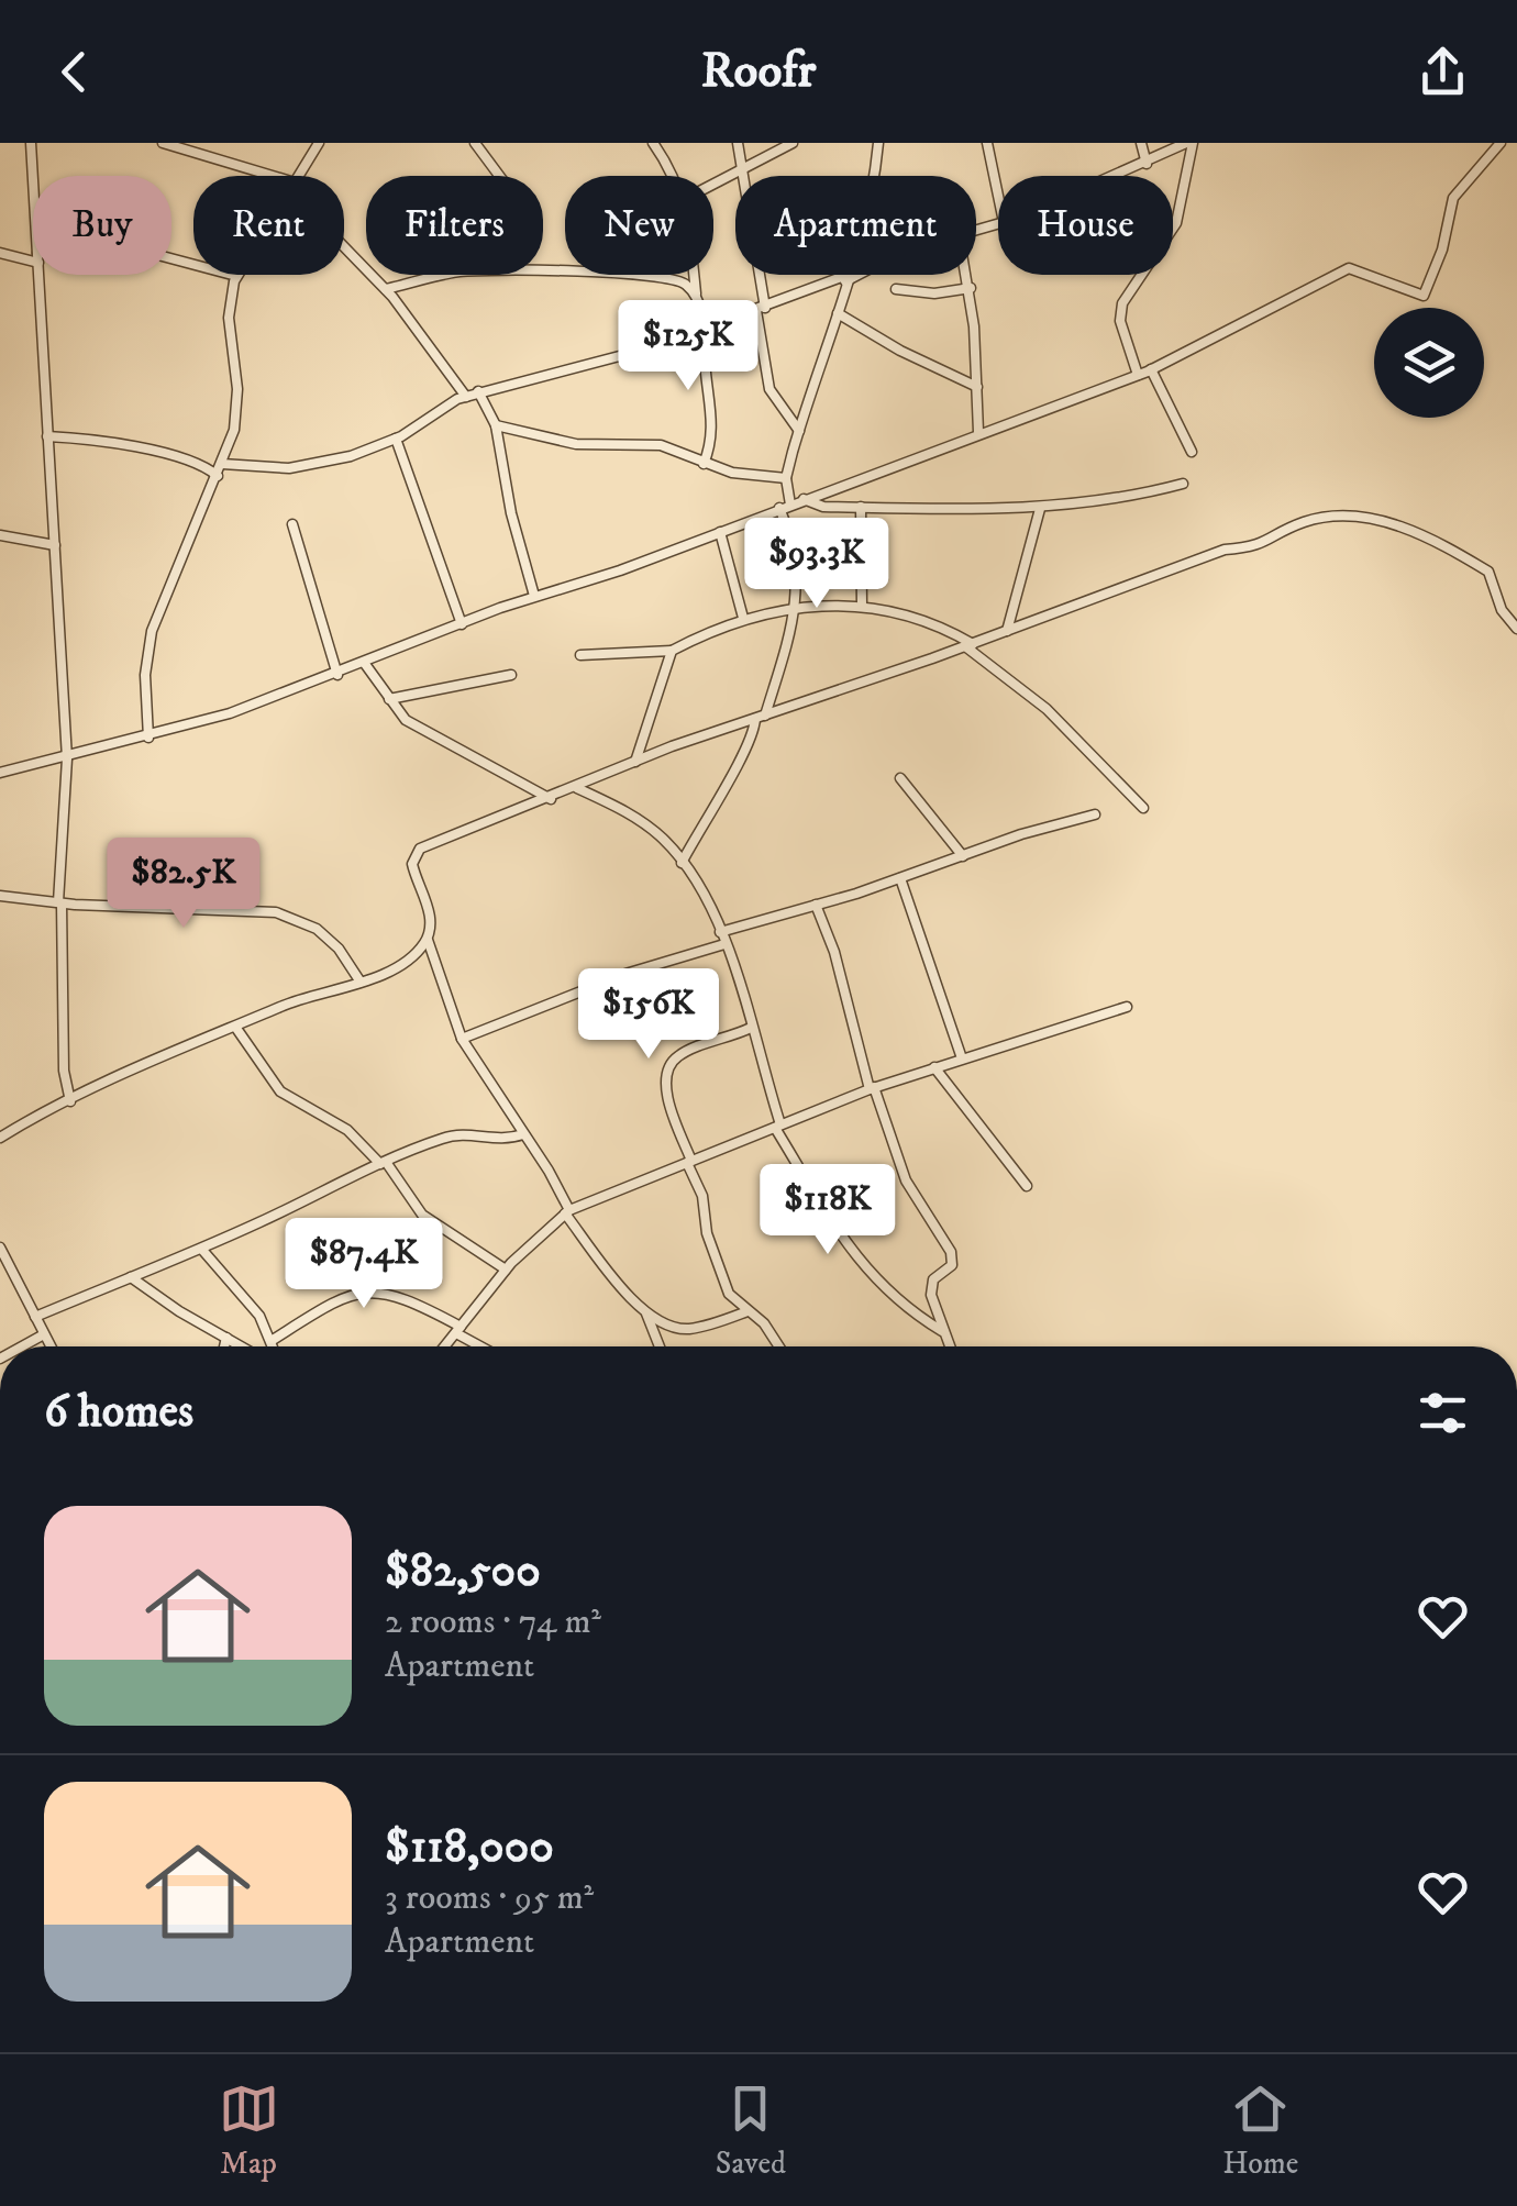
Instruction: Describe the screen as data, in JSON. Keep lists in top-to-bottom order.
{
  "page": {
    "header": "Roofr",
    "chip": [
      "Buy",
      "Rent",
      "Filters",
      "New",
      "Apartment",
      "House"
    ],
    "price": [
      "$125K",
      "$93.3K",
      "$82.5K",
      "$156K",
      "$118K",
      "$87.4K"
    ],
    "heading": "6 homes",
    "list": [
      {
        "name": "$82,500",
        "note": "2 rooms · 74 m² · Apartment"
      },
      {
        "name": "$118,000",
        "note": "3 rooms · 95 m² · Apartment"
      }
    ],
    "tabs": ["Map", "Saved", "Home"]
  }
}
